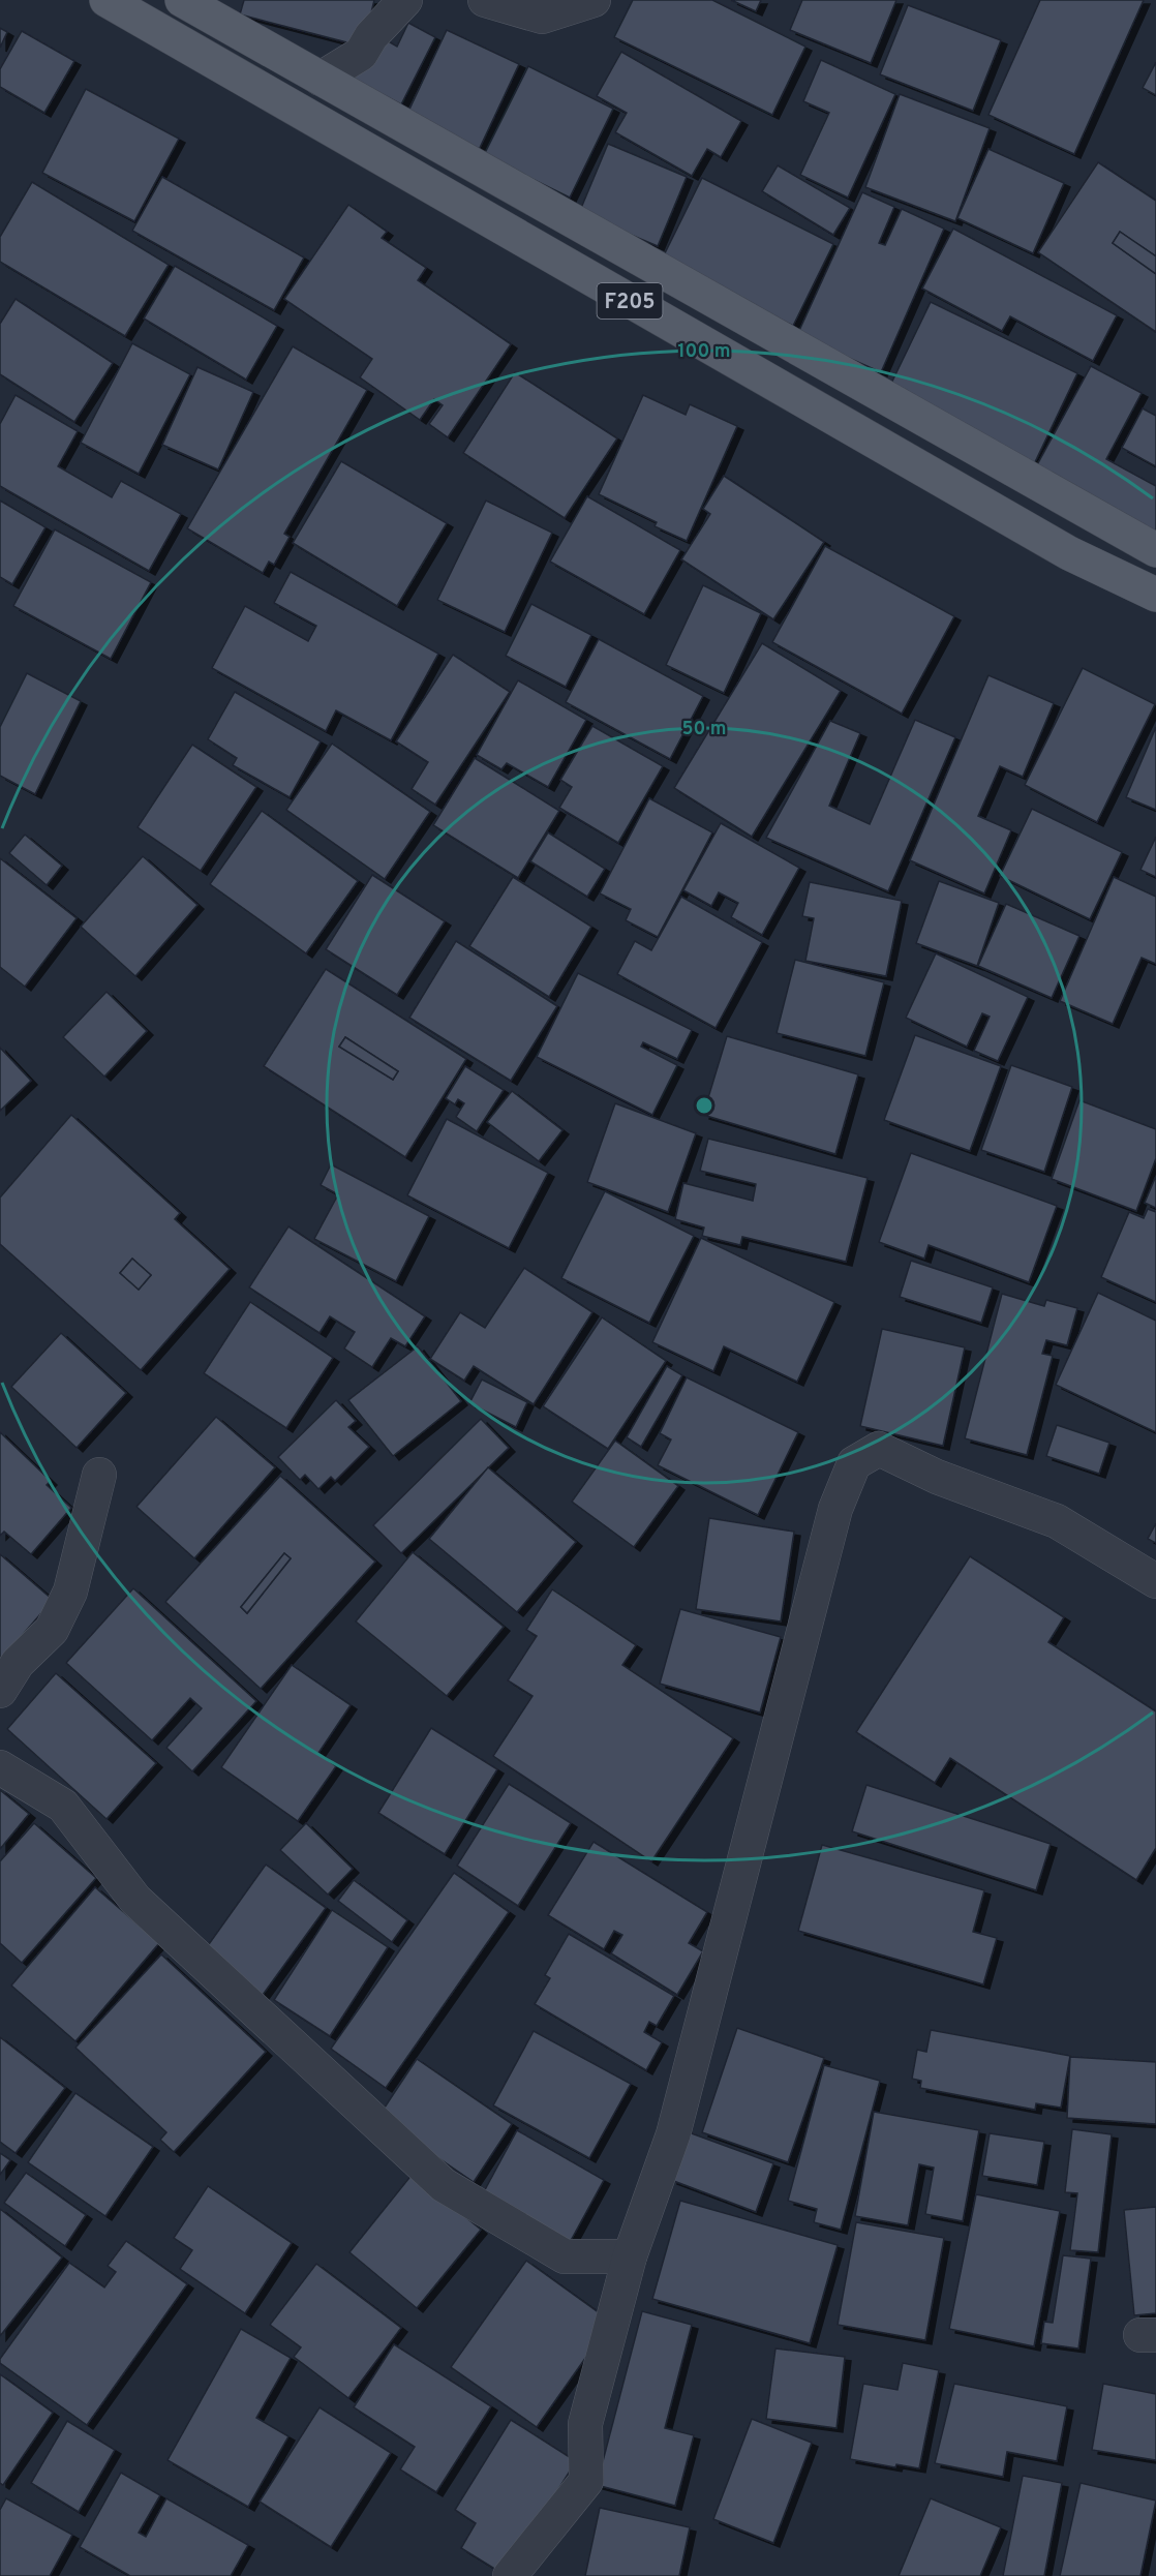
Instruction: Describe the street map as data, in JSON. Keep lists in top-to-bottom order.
{
  "streets": {
    "main road": ["F205"]
  },
  "rings": ["100 m", "50 m"]
}
